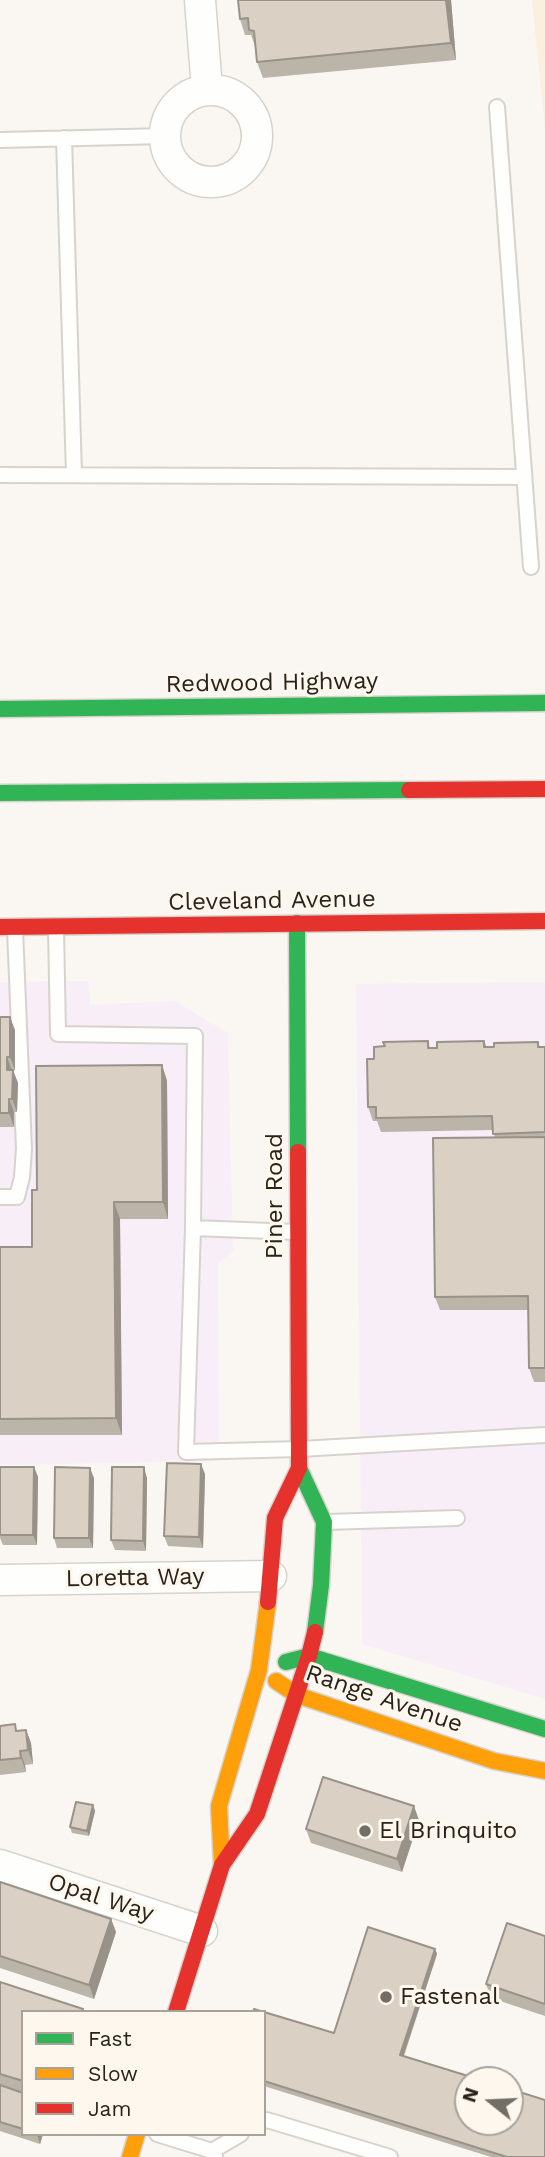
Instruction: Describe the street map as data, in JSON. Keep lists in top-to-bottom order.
{
  "streets": {
    "main road": [
      "Redwood Highway",
      "Cleveland Avenue",
      "Piner Road",
      "Range Avenue"
    ],
    "street": ["Loretta Way", "Opal Way"]
  },
  "crossings": [
    ["Cleveland Avenue", "Piner Road"],
    ["Piner Road", "Loretta Way"],
    ["Piner Road", "Range Avenue"],
    ["Piner Road", "Opal Way"]
  ],
  "places": ["El Brinquito", "Fastenal"],
  "legend": ["Fast", "Slow", "Jam"],
  "north": "left"
}
